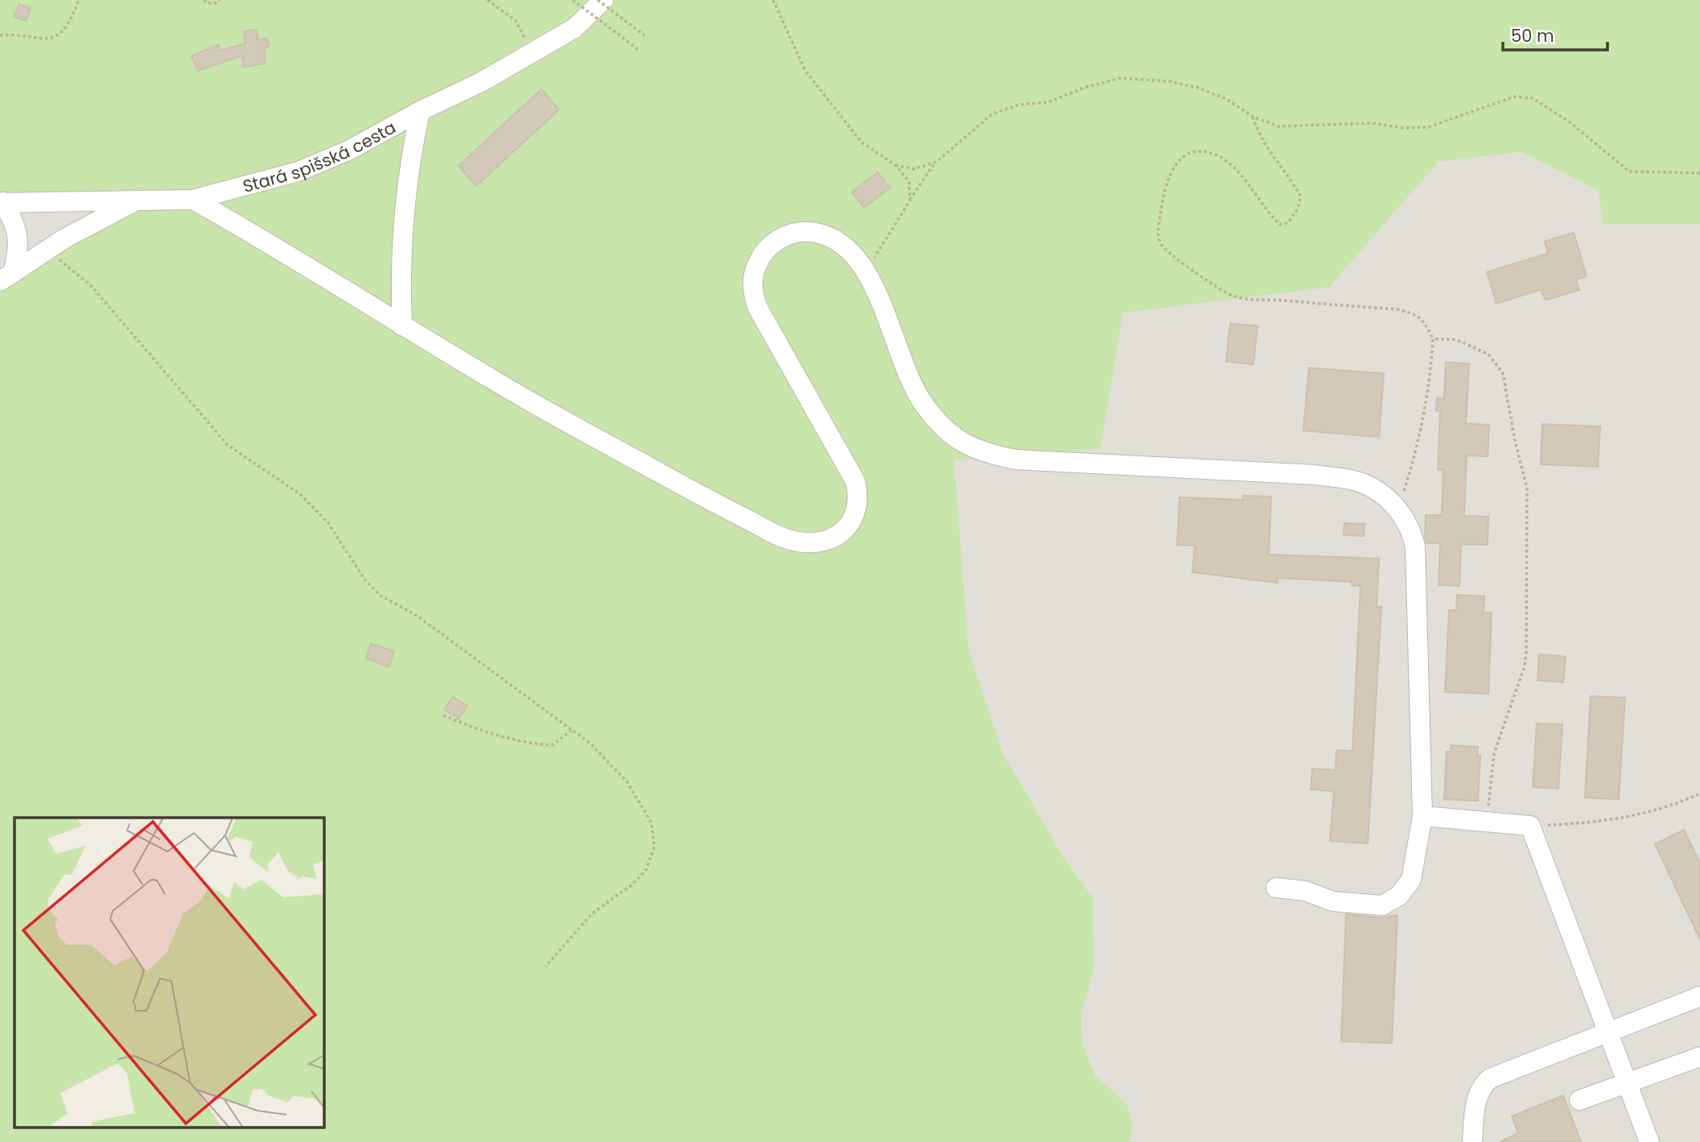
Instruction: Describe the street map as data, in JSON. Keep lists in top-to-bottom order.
{
  "streets": {
    "street": ["Stará spišská cesta"]
  },
  "scale_bar": "50 m"
}
